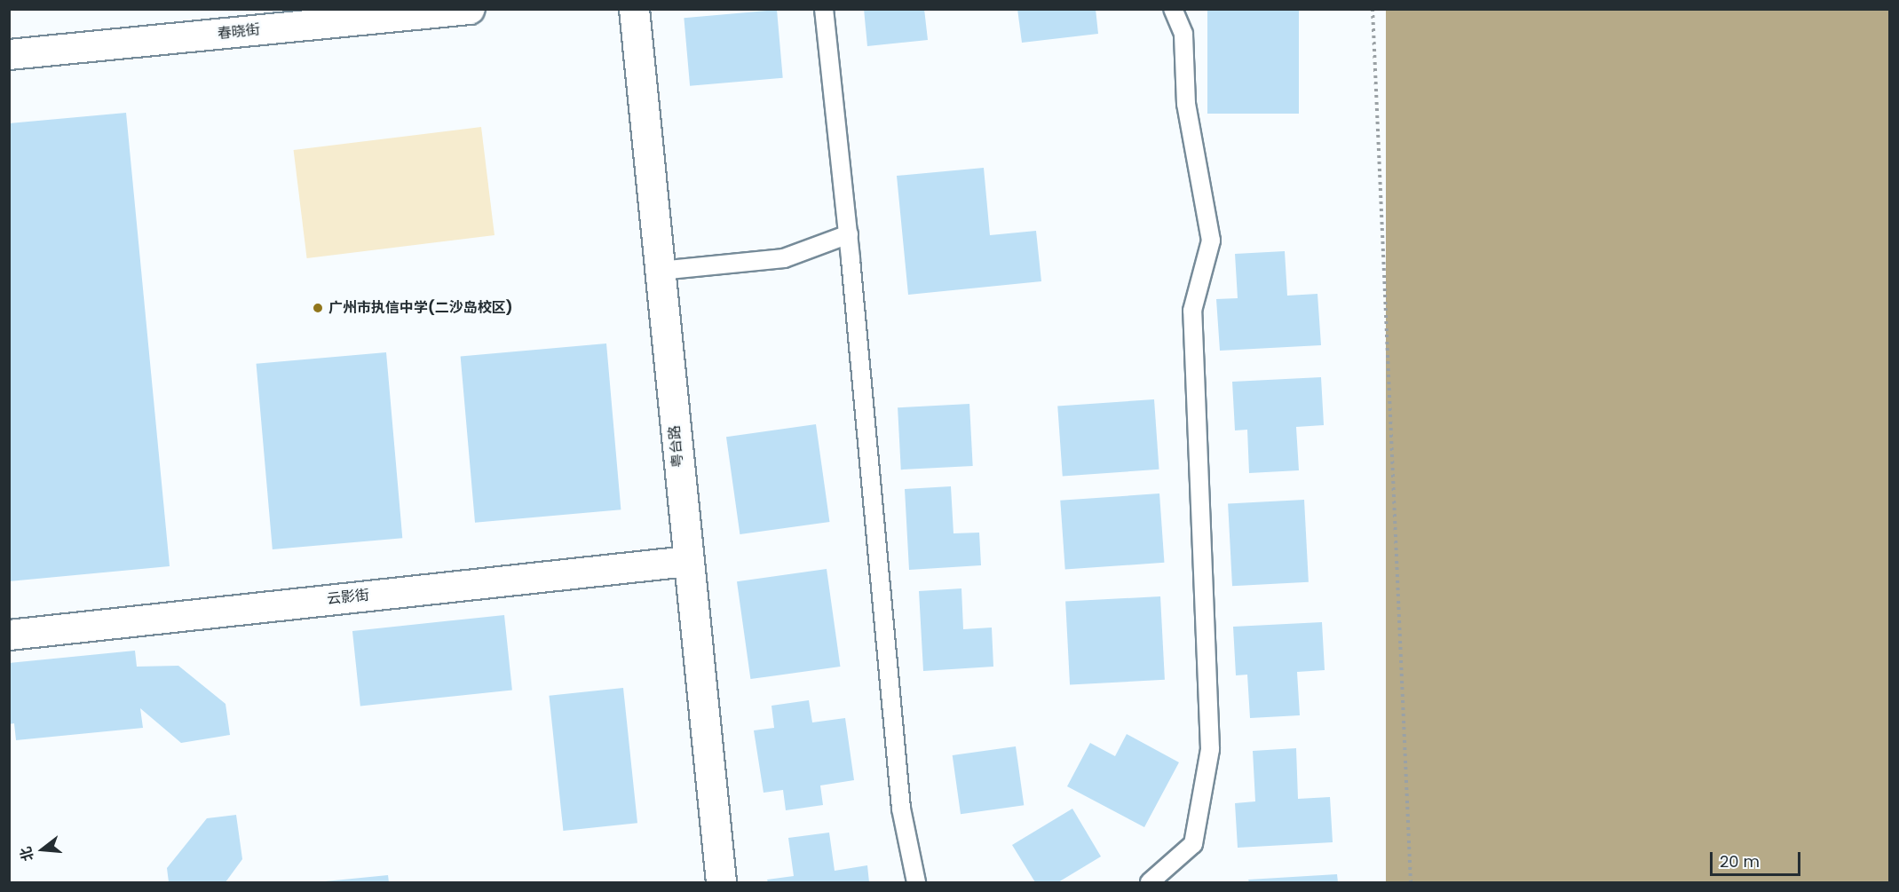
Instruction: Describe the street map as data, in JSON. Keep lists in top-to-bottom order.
{
  "streets": {
    "street": ["春晓街", "粤台路", "云影街"]
  },
  "crossings": [
    ["粤台路", "云影街"]
  ],
  "places": ["广州市执信中学(二沙岛校区)"],
  "scale_bar": "20 m",
  "north": "left"
}
